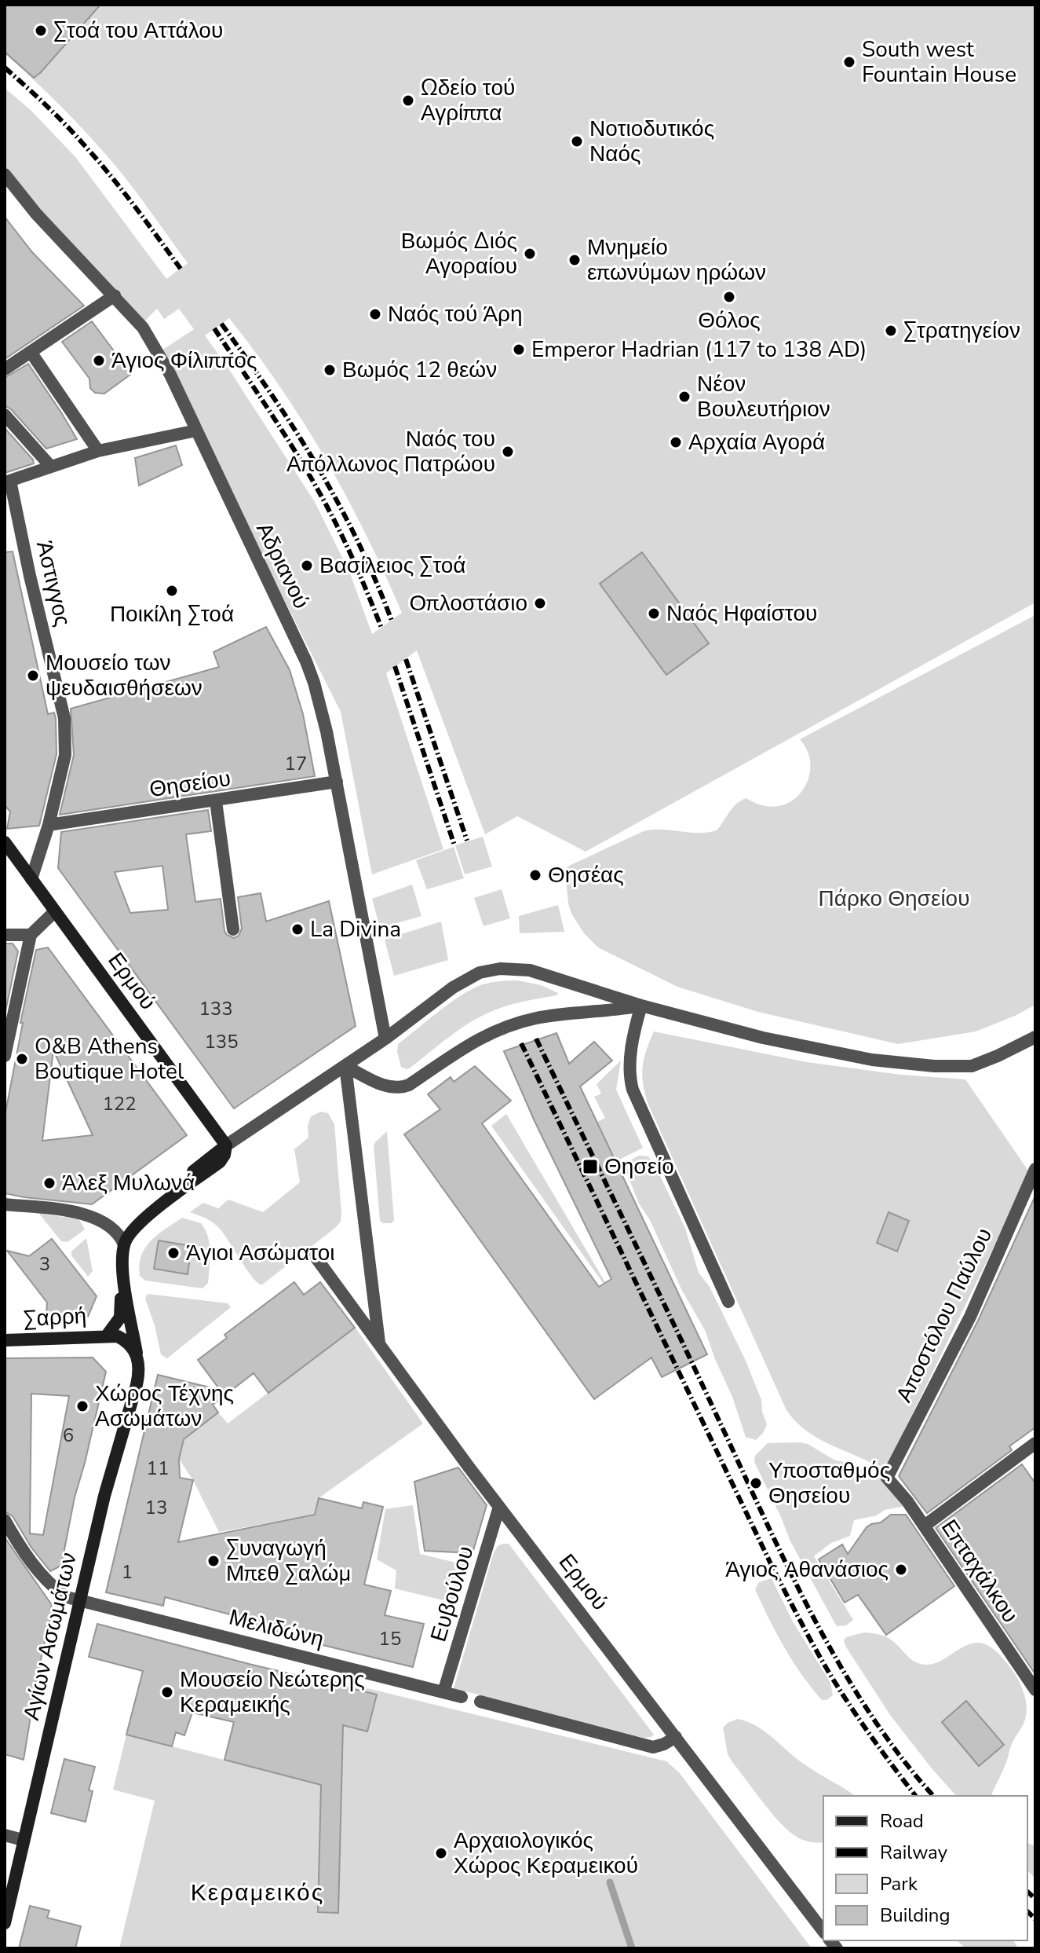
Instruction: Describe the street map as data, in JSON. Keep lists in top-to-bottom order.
{
  "streets": {
    "street": [
      "Αδριανού",
      "Άστιγγος",
      "Θησείου",
      "Ερμού",
      "Αποστόλου Παύλου",
      "Σαρρή",
      "Επταχάλκου",
      "Ευβούλου",
      "Μελιδώνη",
      "Αγίων Ασωμάτων"
    ]
  },
  "crossings": [
    ["Αδριανού", "Θησείου"],
    ["Άστιγγος", "Θησείου"],
    ["Άστιγγος", "Ερμού"],
    ["Ερμού", "Ευβούλου"],
    ["Αποστόλου Παύλου", "Επταχάλκου"],
    ["Ευβούλου", "Μελιδώνη"],
    ["Μελιδώνη", "Αγίων Ασωμάτων"]
  ],
  "districts": ["Κεραμεικός"],
  "parks": ["Πάρκο Θησείου"],
  "places": {
    "other": [
      "Στοά του Αττάλου",
      "South west Fountain House",
      "Ωδείο τού Αγρίππα",
      "Νοτιοδυτικός Ναός",
      "Βωμός Διός Αγοραίου",
      "Μνημείο επωνύμων ηρώων",
      "Θόλος",
      "Ναός τού Άρη",
      "Στρατηγείον",
      "Emperor Hadrian (117 to 138 AD)",
      "Άγιος Φίλιππος",
      "Βωμός 12 θεών",
      "Νέον Βουλευτήριον",
      "Αρχαία Αγορά",
      "Ναός του Απόλλωνος Πατρώου",
      "Βασίλειος Στοά",
      "Ποικίλη Στοά",
      "Οπλοστάσιο",
      "Ναός Ηφαίστου",
      "Μουσείο των ψευδαισθήσεων",
      "Θησέας",
      "La Divina",
      "O&B Athens Boutique Hotel",
      "Άλεξ Μυλωνά",
      "Άγιοι Ασώματοι",
      "Χώρος Τέχνης Ασωμάτων",
      "Υποσταθμός Θησείου",
      "Συναγωγή Μπεθ Σαλώμ",
      "Άγιος Αθανάσιος",
      "Μουσείο Νεώτερης Κεραμεικής",
      "Αρχαιολογικός Χώρος Κεραμεικού"
    ],
    "transit": ["Θησείο"]
  },
  "house_numbers": [
    "17",
    "133",
    "135",
    "122",
    "3",
    "6",
    "11",
    "13",
    "1",
    "15"
  ],
  "legend": [
    "Road",
    "Railway",
    "Park",
    "Building"
  ]
}
